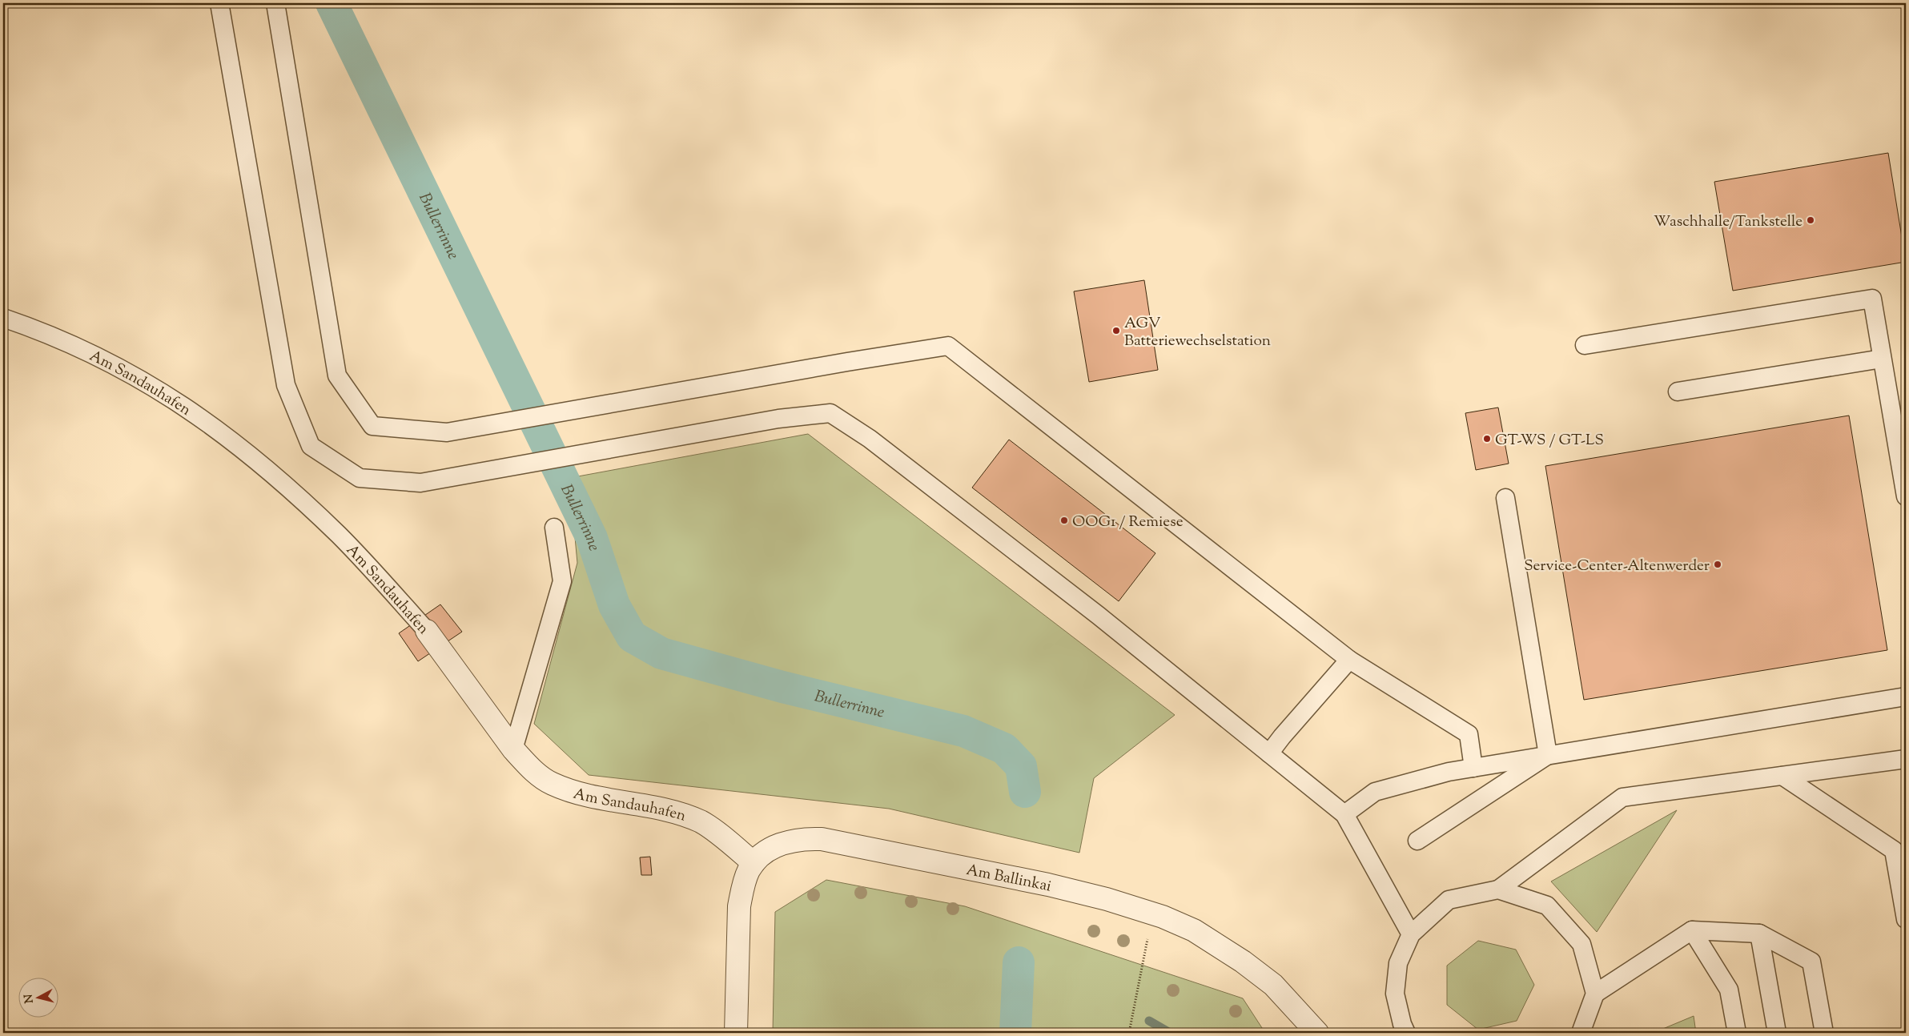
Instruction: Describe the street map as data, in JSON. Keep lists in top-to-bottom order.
{
  "streets": {
    "street": ["Am Sandauhafen", "Am Ballinkai"]
  },
  "crossings": [
    ["Am Sandauhafen", "Am Ballinkai"]
  ],
  "water": ["Bullerrinne"],
  "places": [
    "Waschhalle/Tankstelle",
    "AGV Batteriewechselstation",
    "GT-WS / GT-LS",
    "OOG1 / Remiese",
    "Service-Center-Altenwerder"
  ],
  "north": "left"
}
